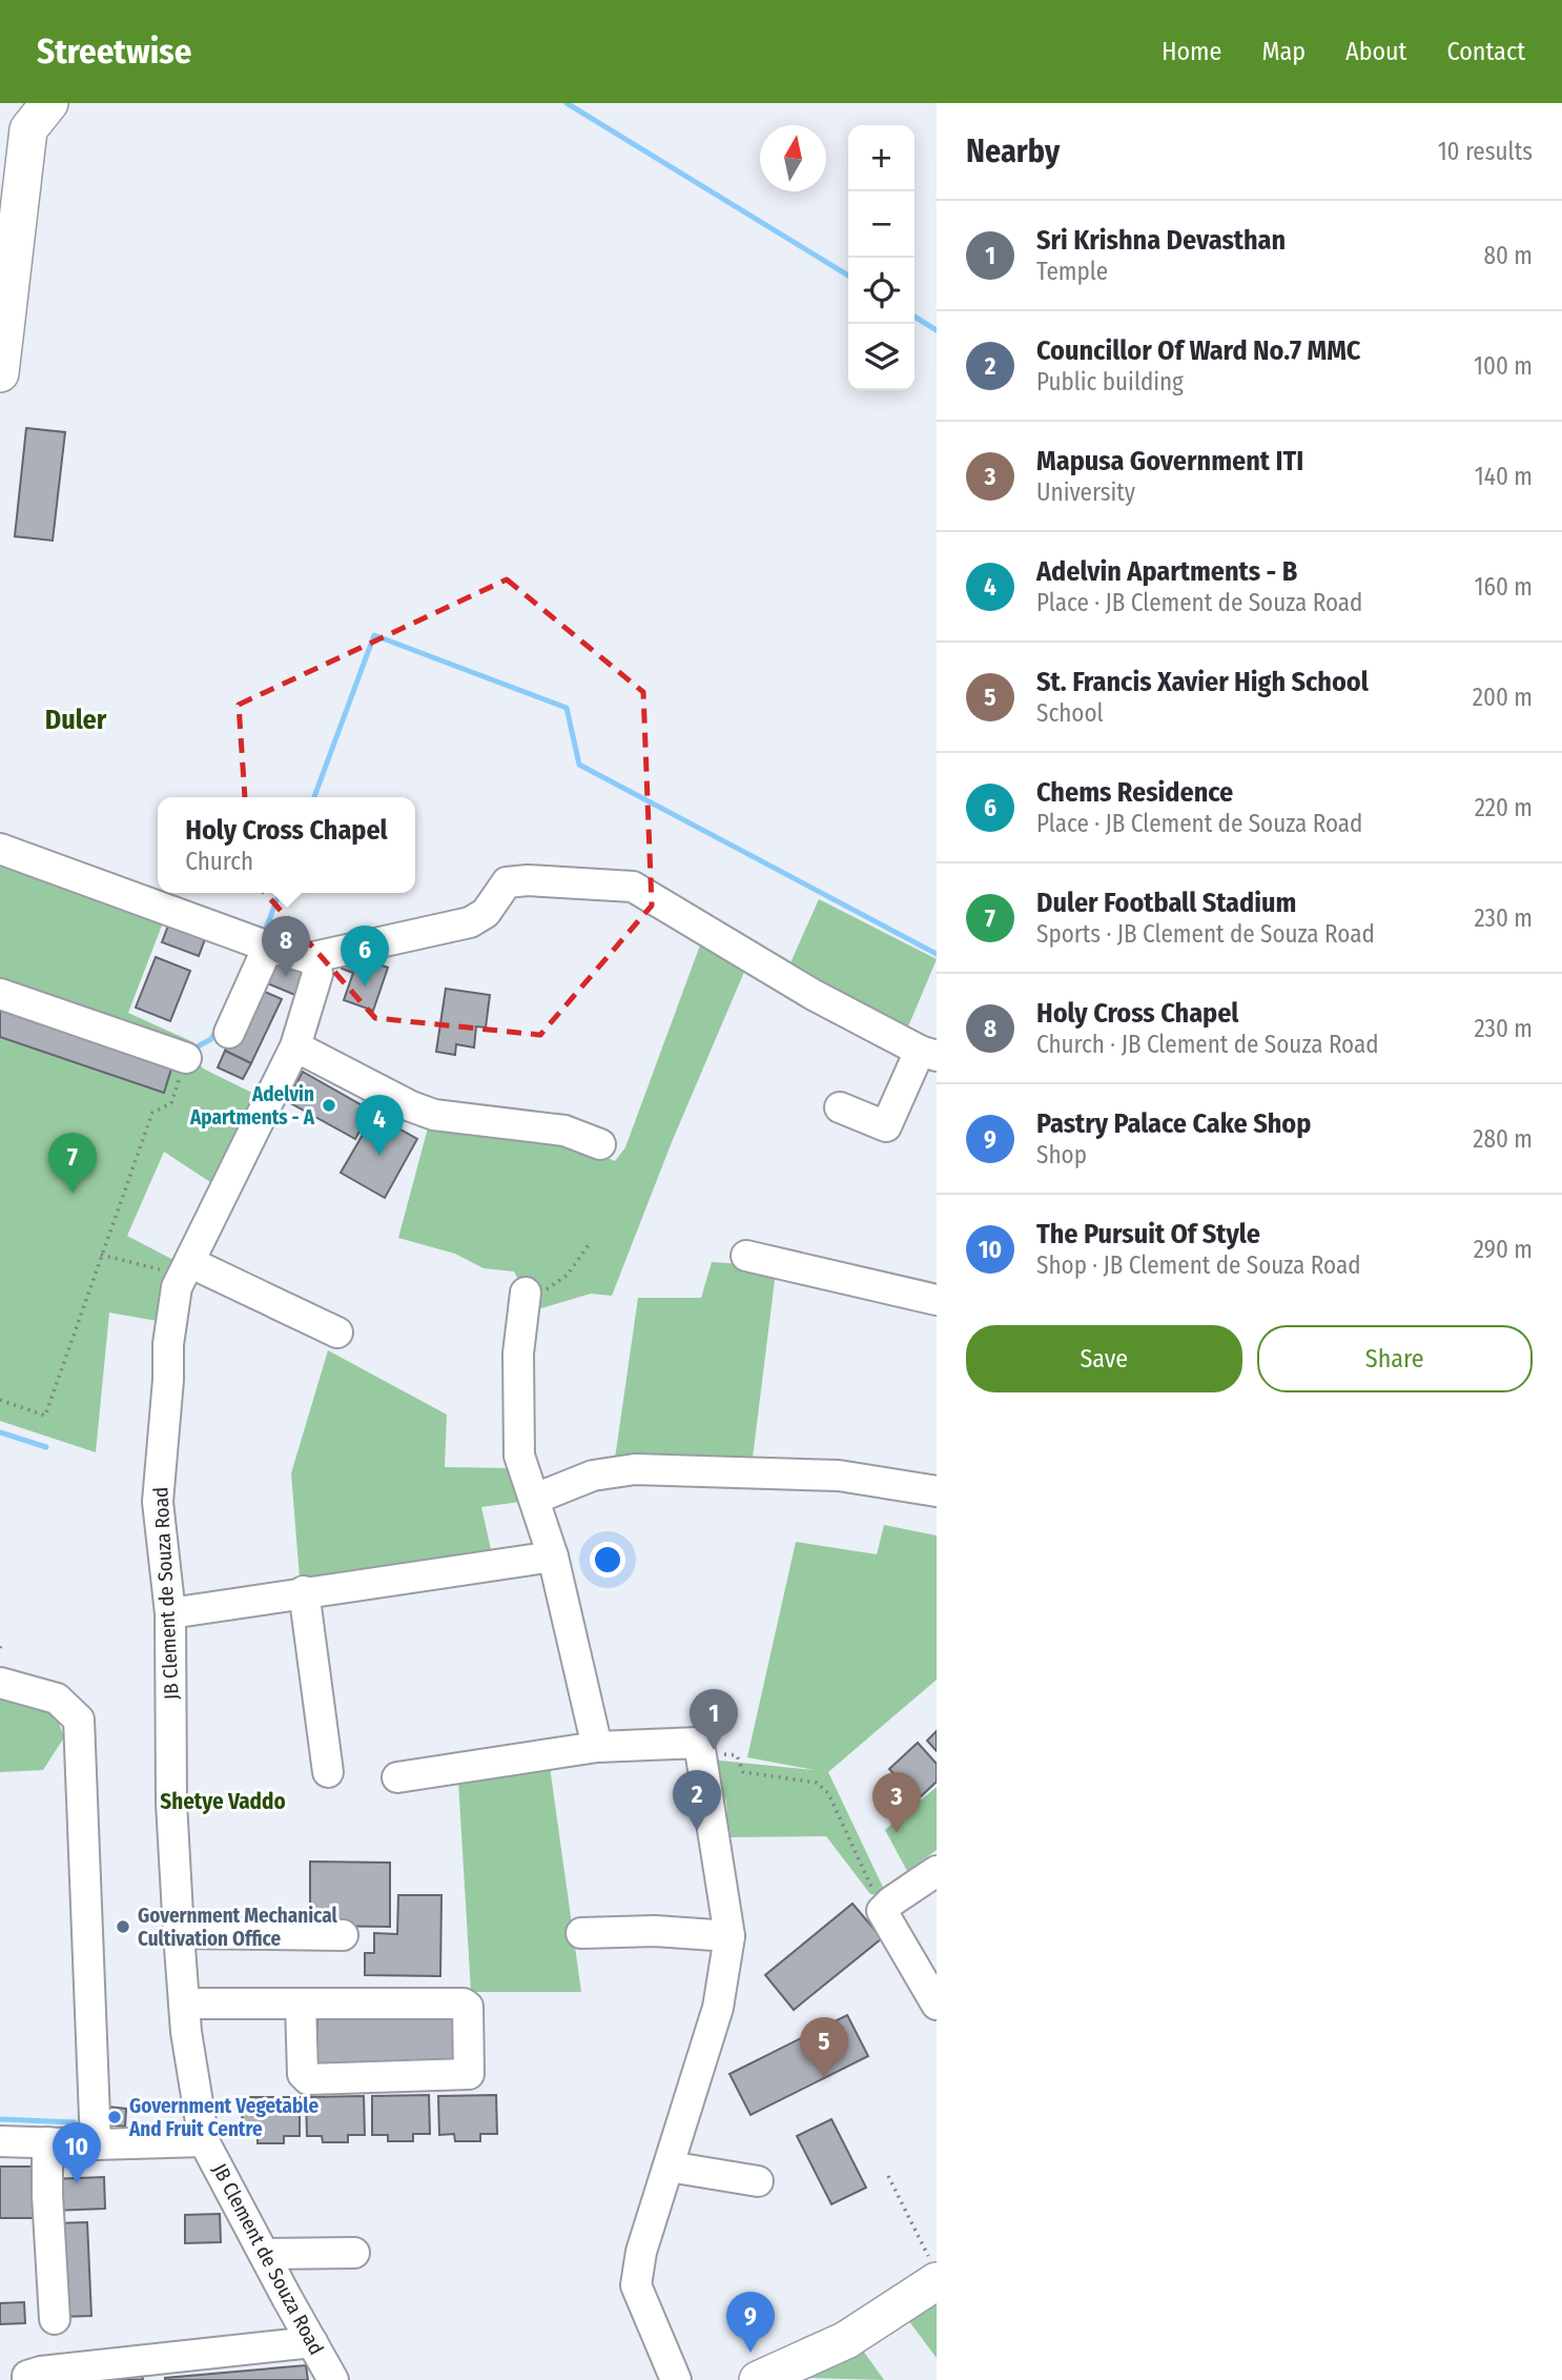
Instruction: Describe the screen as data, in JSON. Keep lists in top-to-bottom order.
{
  "streets": {
    "street": ["JB Clement de Souza Road"]
  },
  "districts": ["Duler", "Shetye Vaddo"],
  "places": ["Adelvin Apartments - A", "Government Mechanical Cultivation Office", "Government Vegetable And Fruit Centre"],
  "north": "top",
  "page": {
    "header": "Streetwise",
    "nav": [
      "Home",
      "Map",
      "About",
      "Contact"
    ],
    "heading": ["Nearby", "10 results"],
    "map_buttons": ["+", "−"],
    "list": [
      {
        "mark": "1",
        "name": "Sri Krishna Devasthan",
        "note": "Temple",
        "value": "80 m"
      },
      {
        "mark": "2",
        "name": "Councillor Of Ward No.7 MMC",
        "note": "Public building",
        "value": "100 m"
      },
      {
        "mark": "3",
        "name": "Mapusa Government ITI",
        "note": "University",
        "value": "140 m"
      },
      {
        "mark": "4",
        "name": "Adelvin Apartments - B",
        "note": "Place · JB Clement de Souza Road",
        "value": "160 m"
      },
      {
        "mark": "5",
        "name": "St. Francis Xavier High School",
        "note": "School",
        "value": "200 m"
      },
      {
        "mark": "6",
        "name": "Chems Residence",
        "note": "Place · JB Clement de Souza Road",
        "value": "220 m"
      },
      {
        "mark": "7",
        "name": "Duler Football Stadium",
        "note": "Sports · JB Clement de Souza Road",
        "value": "230 m"
      },
      {
        "mark": "8",
        "name": "Holy Cross Chapel",
        "note": "Church · JB Clement de Souza Road",
        "value": "230 m"
      },
      {
        "mark": "9",
        "name": "Pastry Palace Cake Shop",
        "note": "Shop",
        "value": "280 m"
      },
      {
        "mark": "10",
        "name": "The Pursuit Of Style",
        "note": "Shop · JB Clement de Souza Road",
        "value": "290 m"
      }
    ],
    "popup": ["Holy Cross Chapel", "Church"],
    "pins": [
      "8",
      "6",
      "4",
      "7",
      "1",
      "2",
      "3",
      "5",
      "10",
      "9"
    ],
    "buttons": ["Save", "Share"]
  }
}
